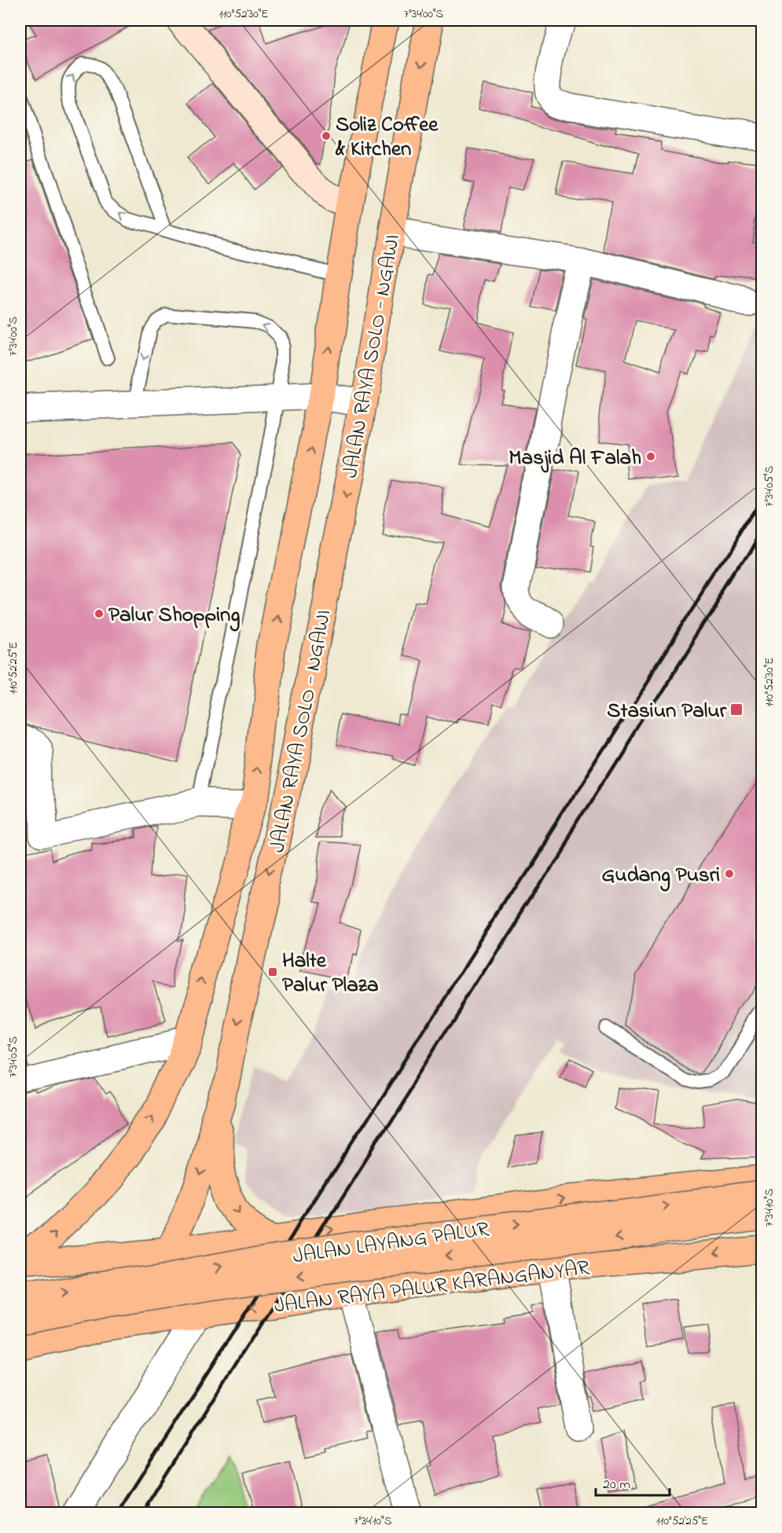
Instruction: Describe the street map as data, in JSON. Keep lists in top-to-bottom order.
{
  "streets": {
    "main road": ["JALAN RAYA SOLO - NGAWI", "JALAN LAYANG PALUR", "JALAN RAYA PALUR KARANGANYAR"]
  },
  "crossings": [
    ["JALAN RAYA SOLO - NGAWI", "JALAN RAYA PALUR KARANGANYAR"]
  ],
  "places": {
    "other": [
      "Soliz Coffee & Kitchen",
      "Masjid Al Falah",
      "Palur Shopping",
      "Gudang Pusri"
    ],
    "transit": ["Stasiun Palur", "Halte Palur Plaza"]
  },
  "scale_bar": "20 m",
  "coordinates": [
    "110°52'30\"E",
    "7°34'00\"S",
    "7°34'05\"S",
    "110°52'25\"E",
    "7°34'10\"S"
  ]
}
